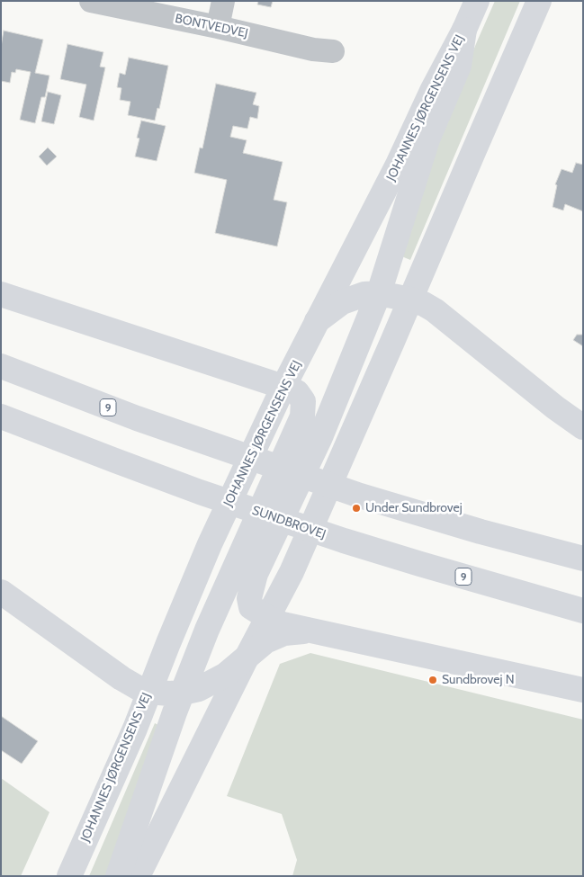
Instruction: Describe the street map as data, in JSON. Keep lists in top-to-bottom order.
{
  "streets": {
    "main road": ["JOHANNES JØRGENSENS VEJ", "9", "SUNDBROVEJ"],
    "street": ["BONTVEDVEJ"]
  },
  "places": ["Under Sundbrovej", "Sundbrovej N"]
}
